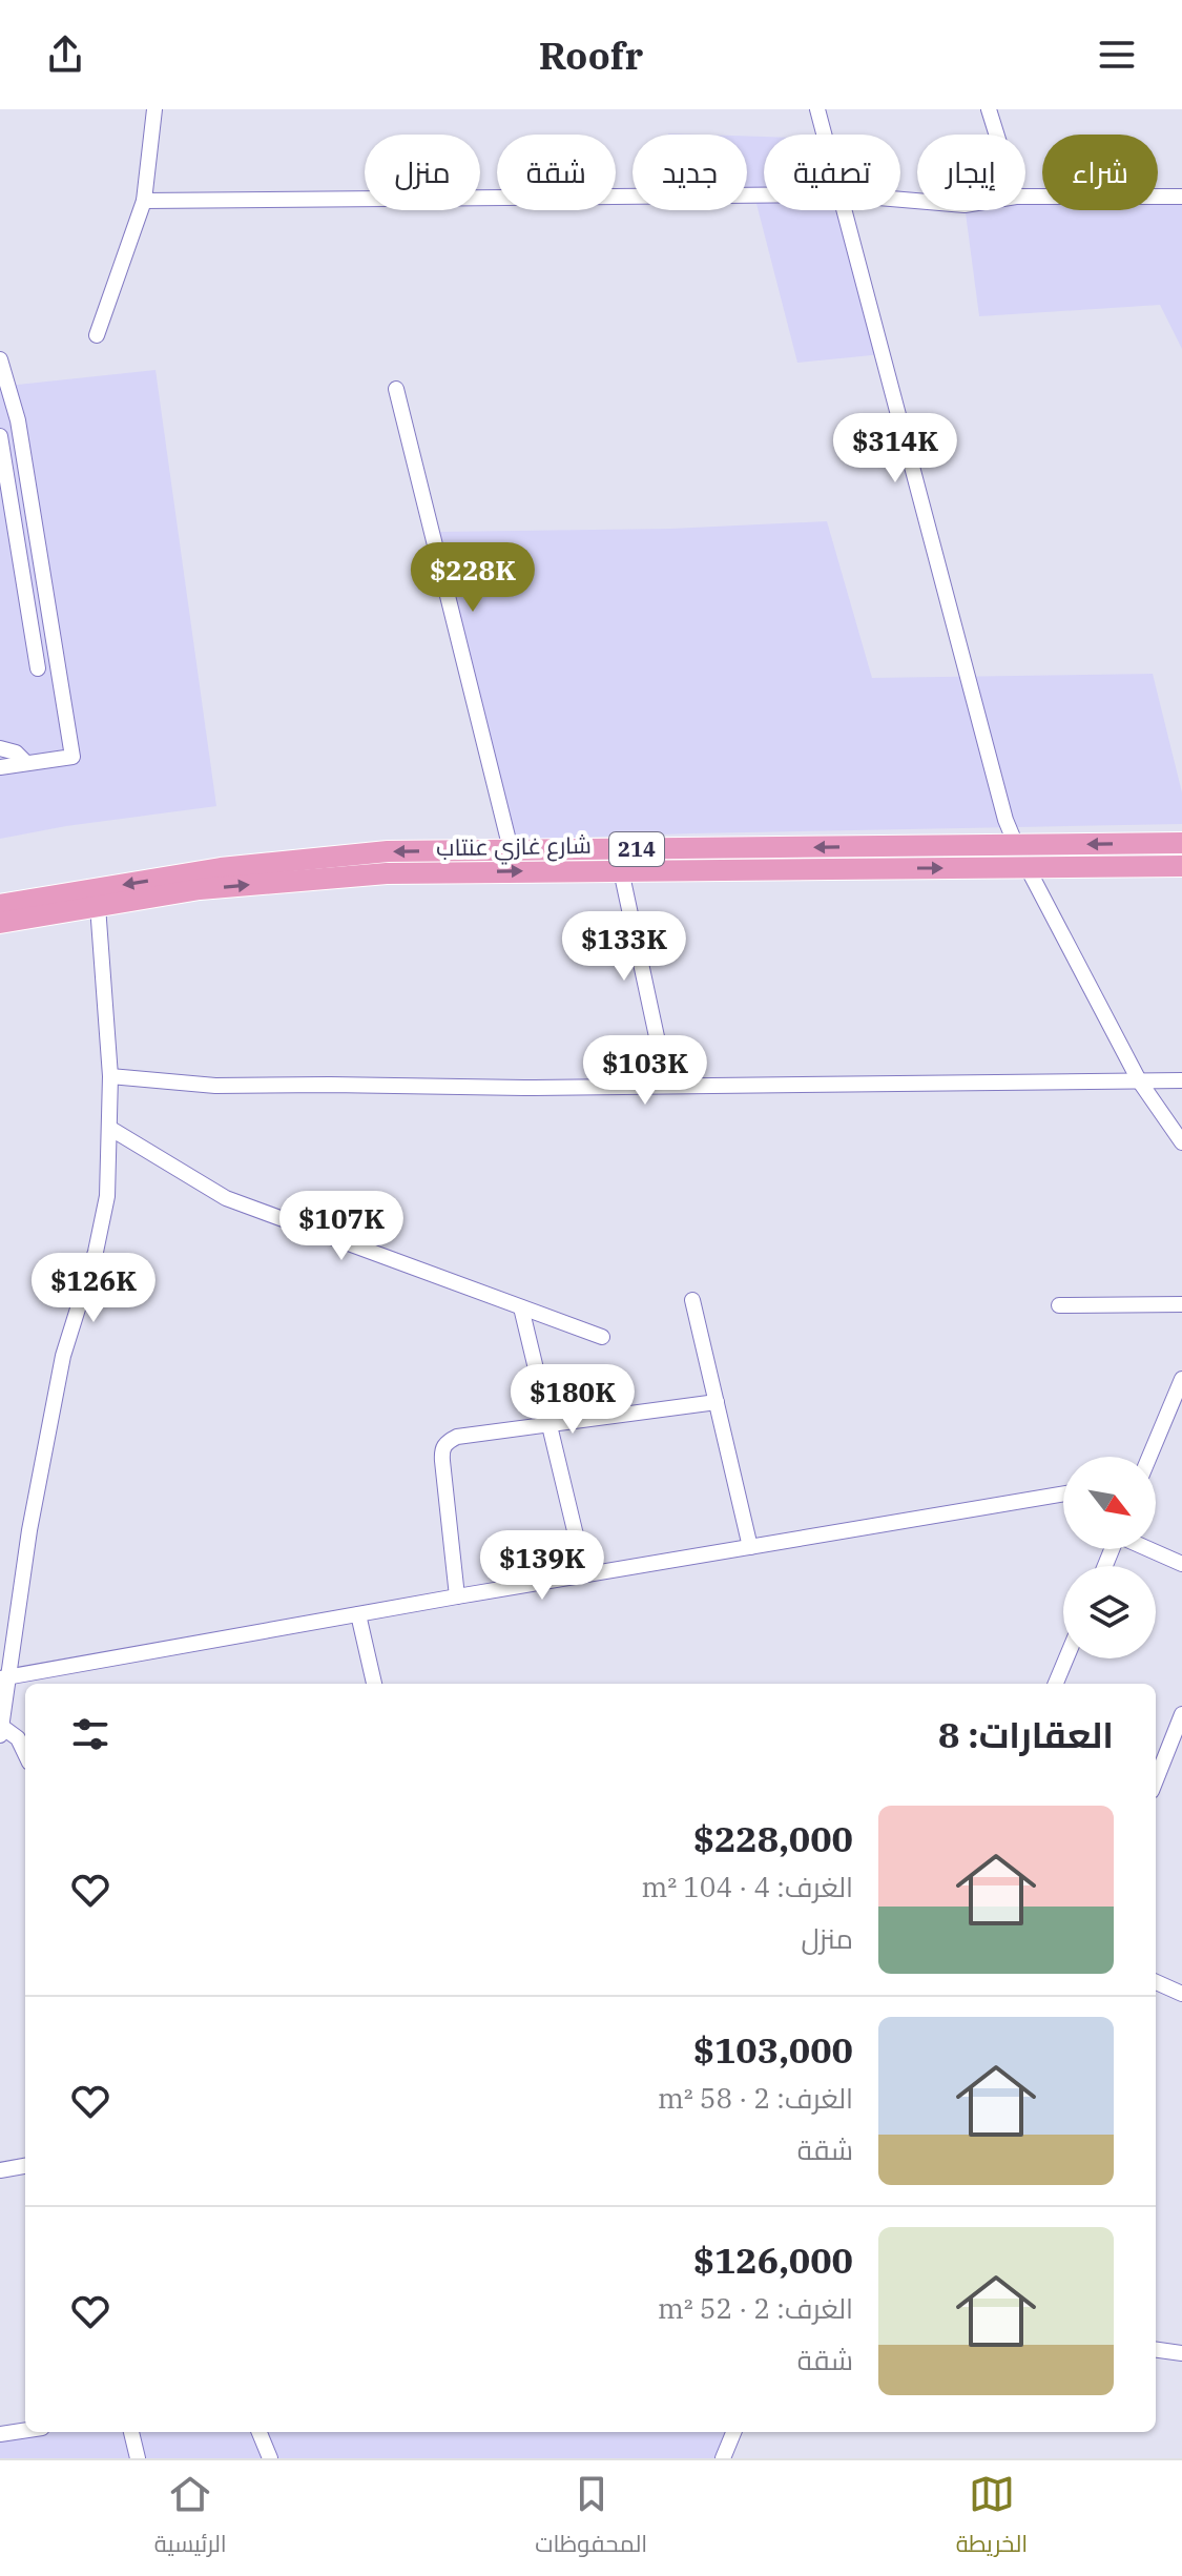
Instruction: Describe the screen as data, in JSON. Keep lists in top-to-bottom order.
{
  "streets": {
    "highway": ["شارع غازي عنتاب", "214"]
  },
  "north": "bottom right",
  "page": {
    "header": "Roofr",
    "chip": [
      "شراء",
      "إيجار",
      "تصفية",
      "جديد",
      "شقة",
      "منزل"
    ],
    "price": [
      "$314K",
      "$228K",
      "$133K",
      "$103K",
      "$107K",
      "$126K",
      "$180K",
      "$139K"
    ],
    "heading": "العقارات: 8",
    "list": [
      {
        "name": "$228,000",
        "note": "الغرف: 4 · 104 m² · منزل"
      },
      {
        "name": "$103,000",
        "note": "الغرف: 2 · 58 m² · شقة"
      },
      {
        "name": "$126,000",
        "note": "الغرف: 2 · 52 m² · شقة"
      }
    ],
    "tabs": ["الخريطة", "المحفوظات", "الرئيسية"]
  }
}
